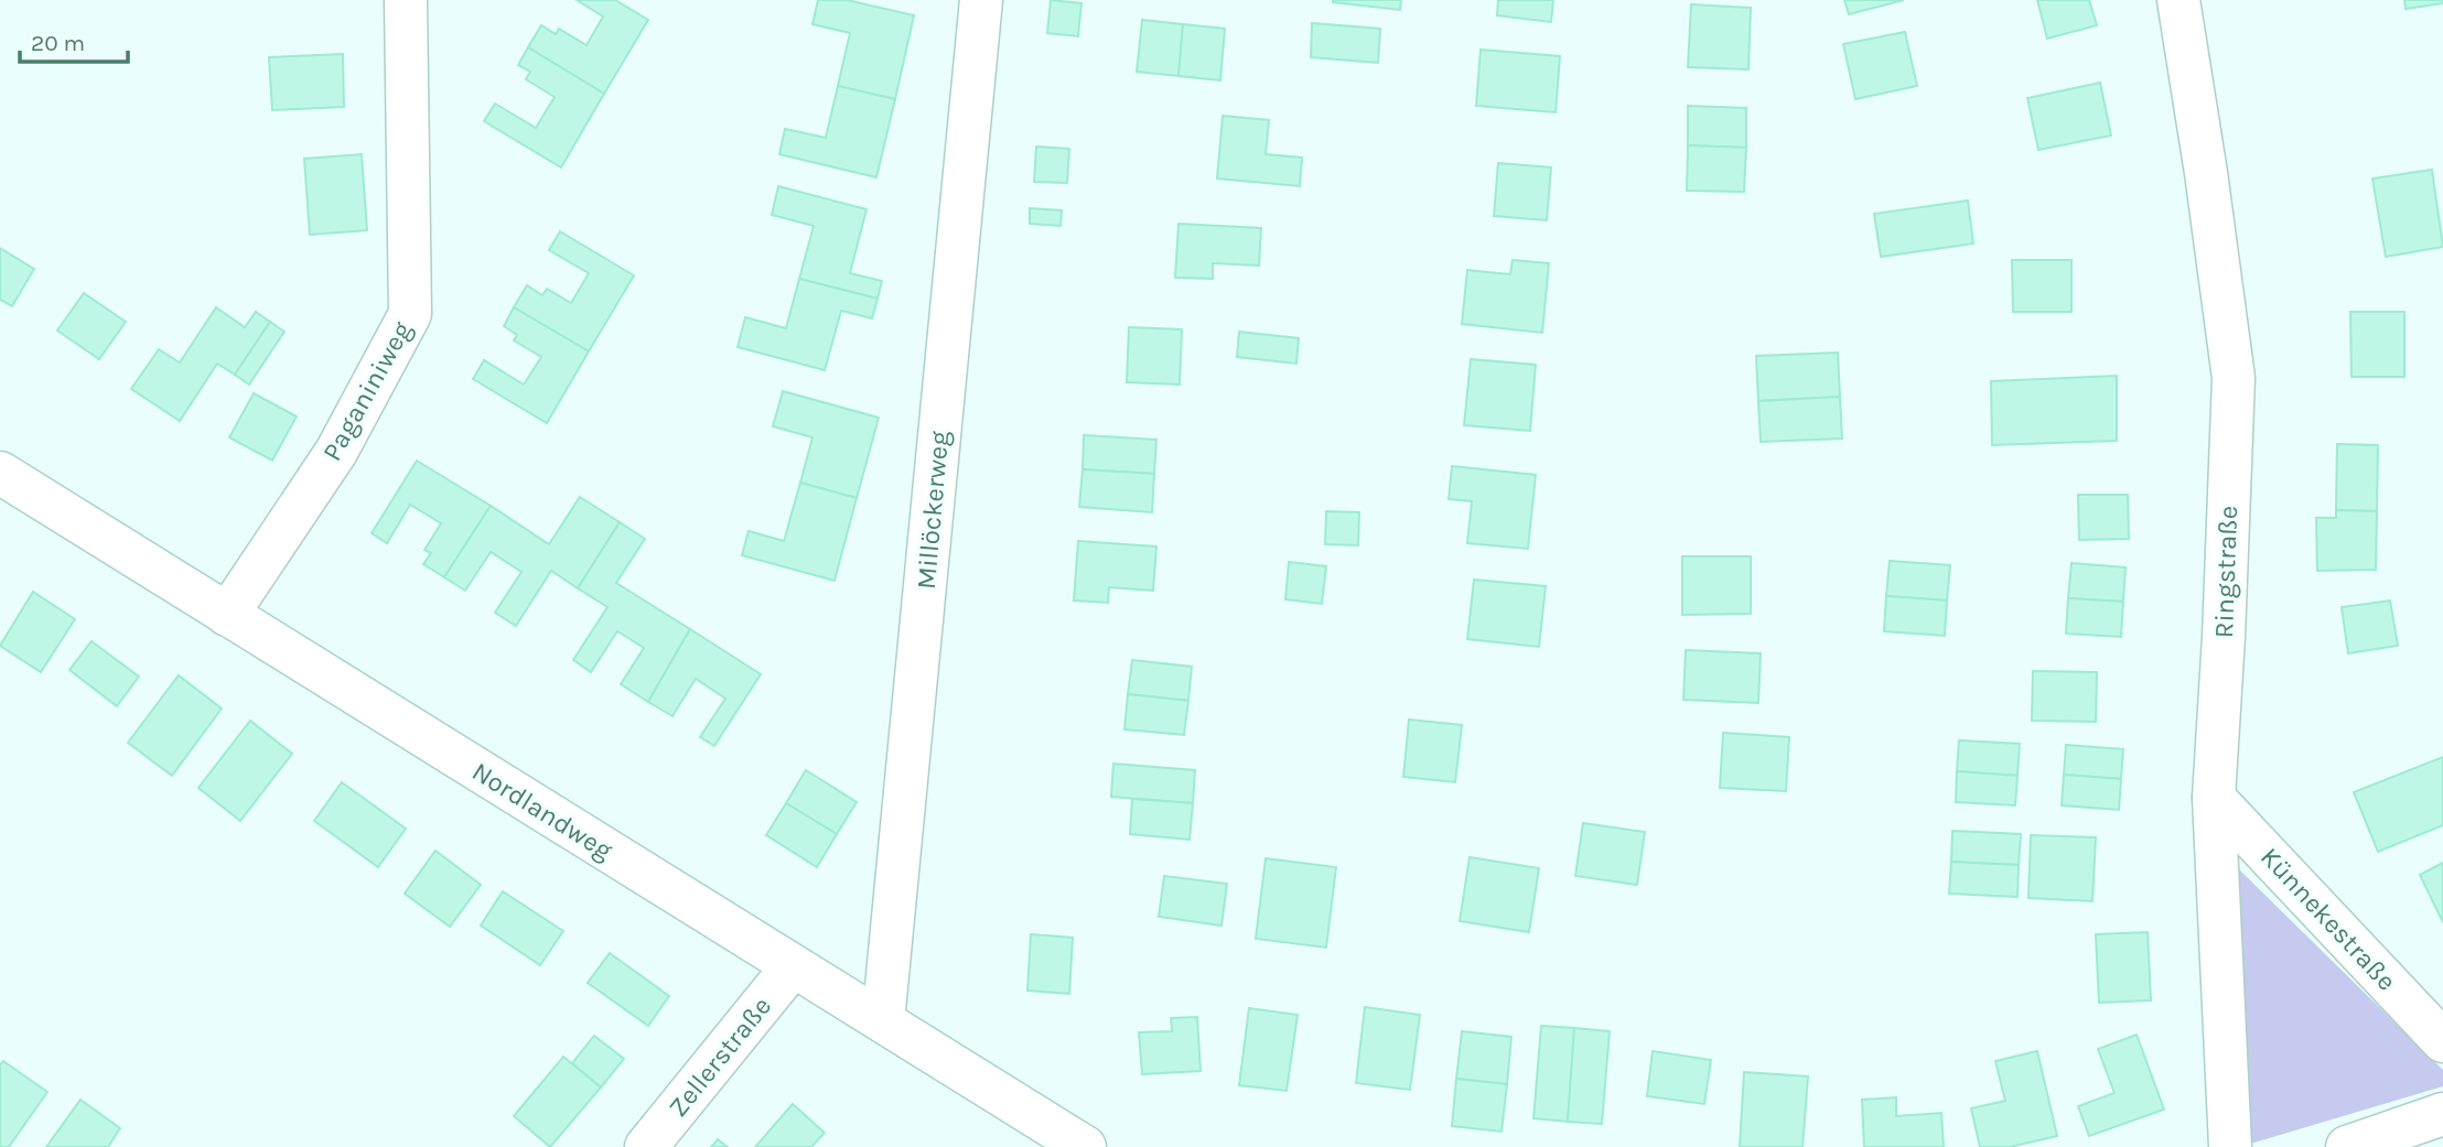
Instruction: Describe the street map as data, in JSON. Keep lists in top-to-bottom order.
{
  "streets": {
    "street": [
      "Paganiniweg",
      "Millöckerweg",
      "Ringstraße",
      "Nordlandweg",
      "Künnekestraße",
      "Zellerstraße"
    ]
  },
  "crossings": [
    ["Paganiniweg", "Nordlandweg"],
    ["Millöckerweg", "Nordlandweg"],
    ["Ringstraße", "Künnekestraße"],
    ["Nordlandweg", "Zellerstraße"]
  ],
  "scale_bar": "20 m"
}
